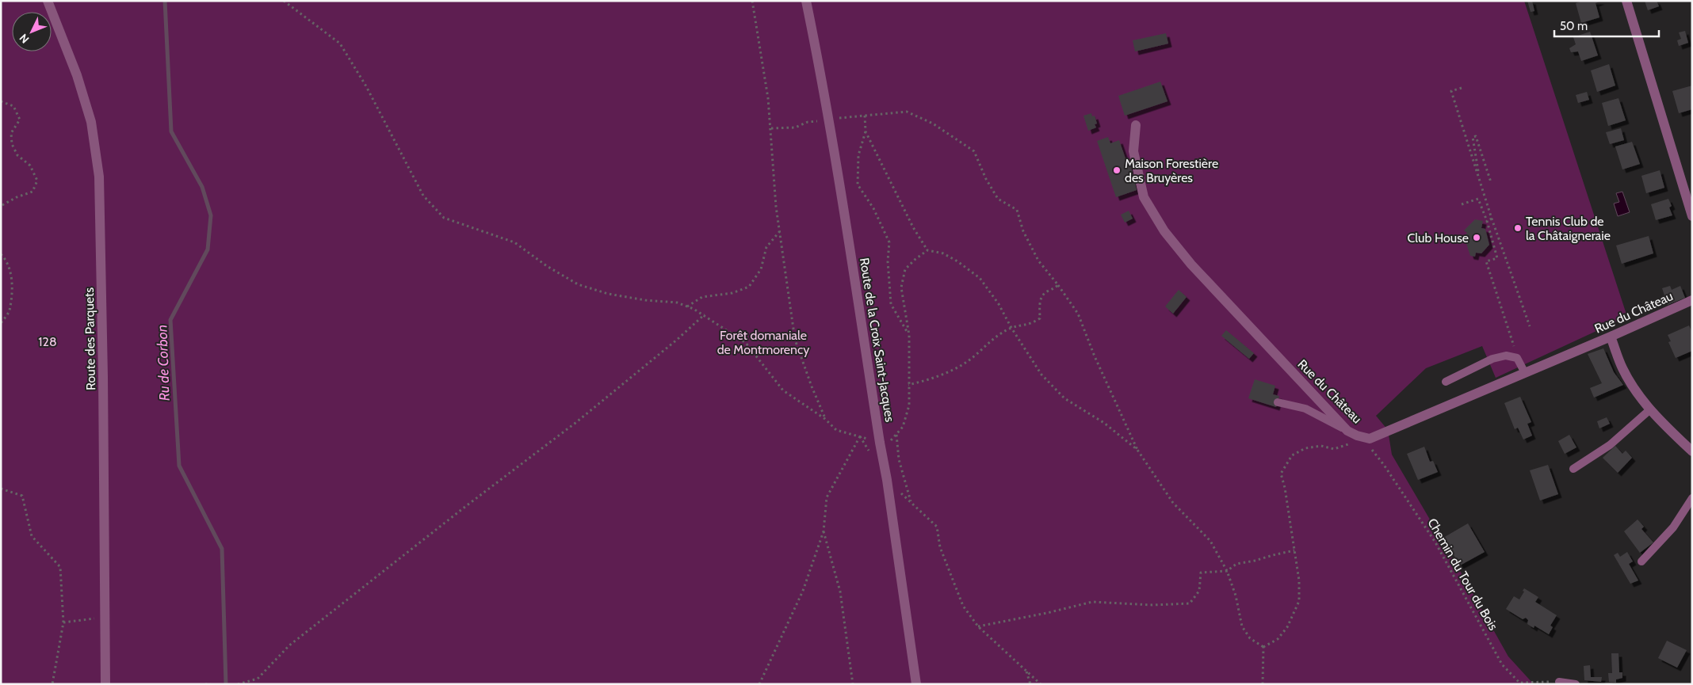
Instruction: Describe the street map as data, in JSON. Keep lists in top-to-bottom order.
{
  "streets": {
    "street": ["Rue du Château", "Route des Parquets", "Route de la Croix Saint-Jacques"],
    "path": ["Chemin du Tour du Bois"]
  },
  "water": ["Ru de Corbon"],
  "parks": ["Forêt domaniale de Montmorency", "128"],
  "places": ["Maison Forestière des Bruyères", "Tennis Club de la Châtaigneraie", "Club House"],
  "scale_bar": "50 m",
  "north": "bottom left"
}
